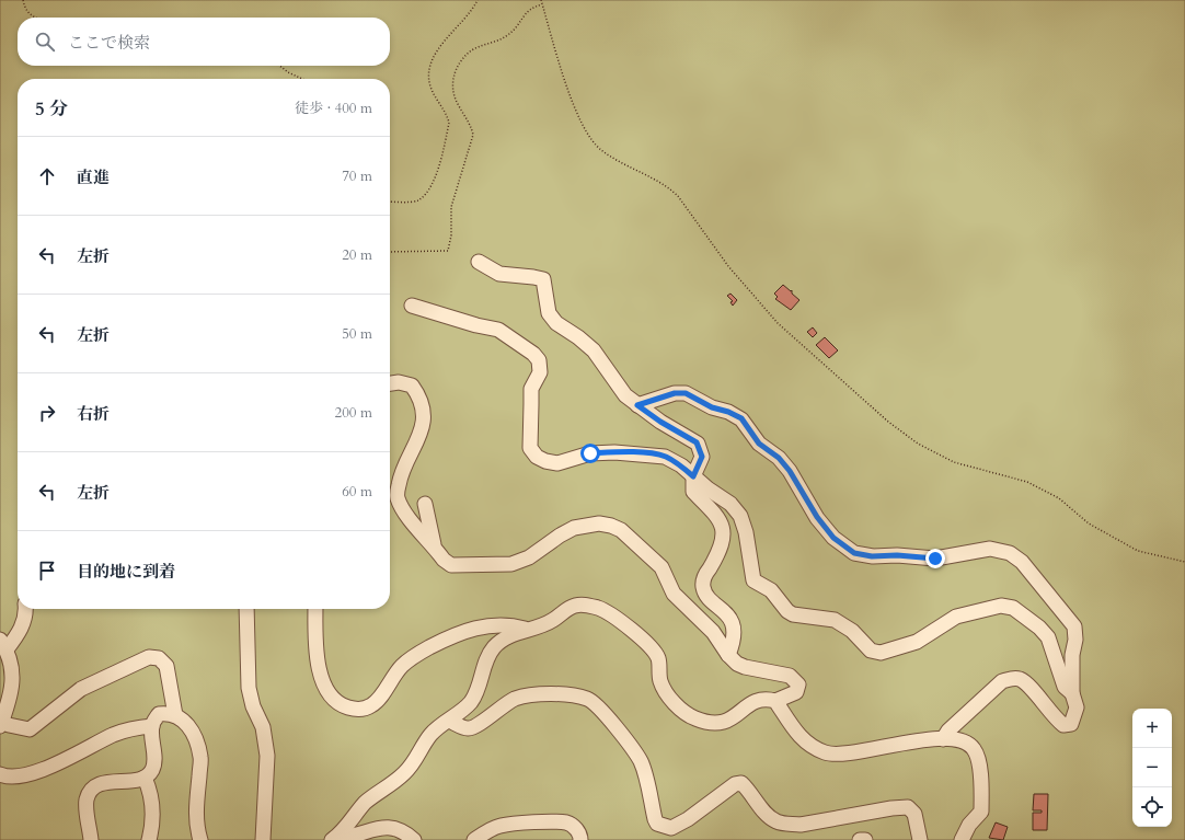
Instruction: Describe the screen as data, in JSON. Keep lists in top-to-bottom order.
{
  "page": {
    "search": "ここで検索",
    "heading": ["5 分", "徒歩 · 400 m"],
    "list": [
      ["直進", "70 m"],
      ["左折", "20 m"],
      ["左折", "50 m"],
      ["右折", "200 m"],
      ["左折", "60 m"],
      "目的地に到着"
    ],
    "map_buttons": ["+", "−"]
  }
}
